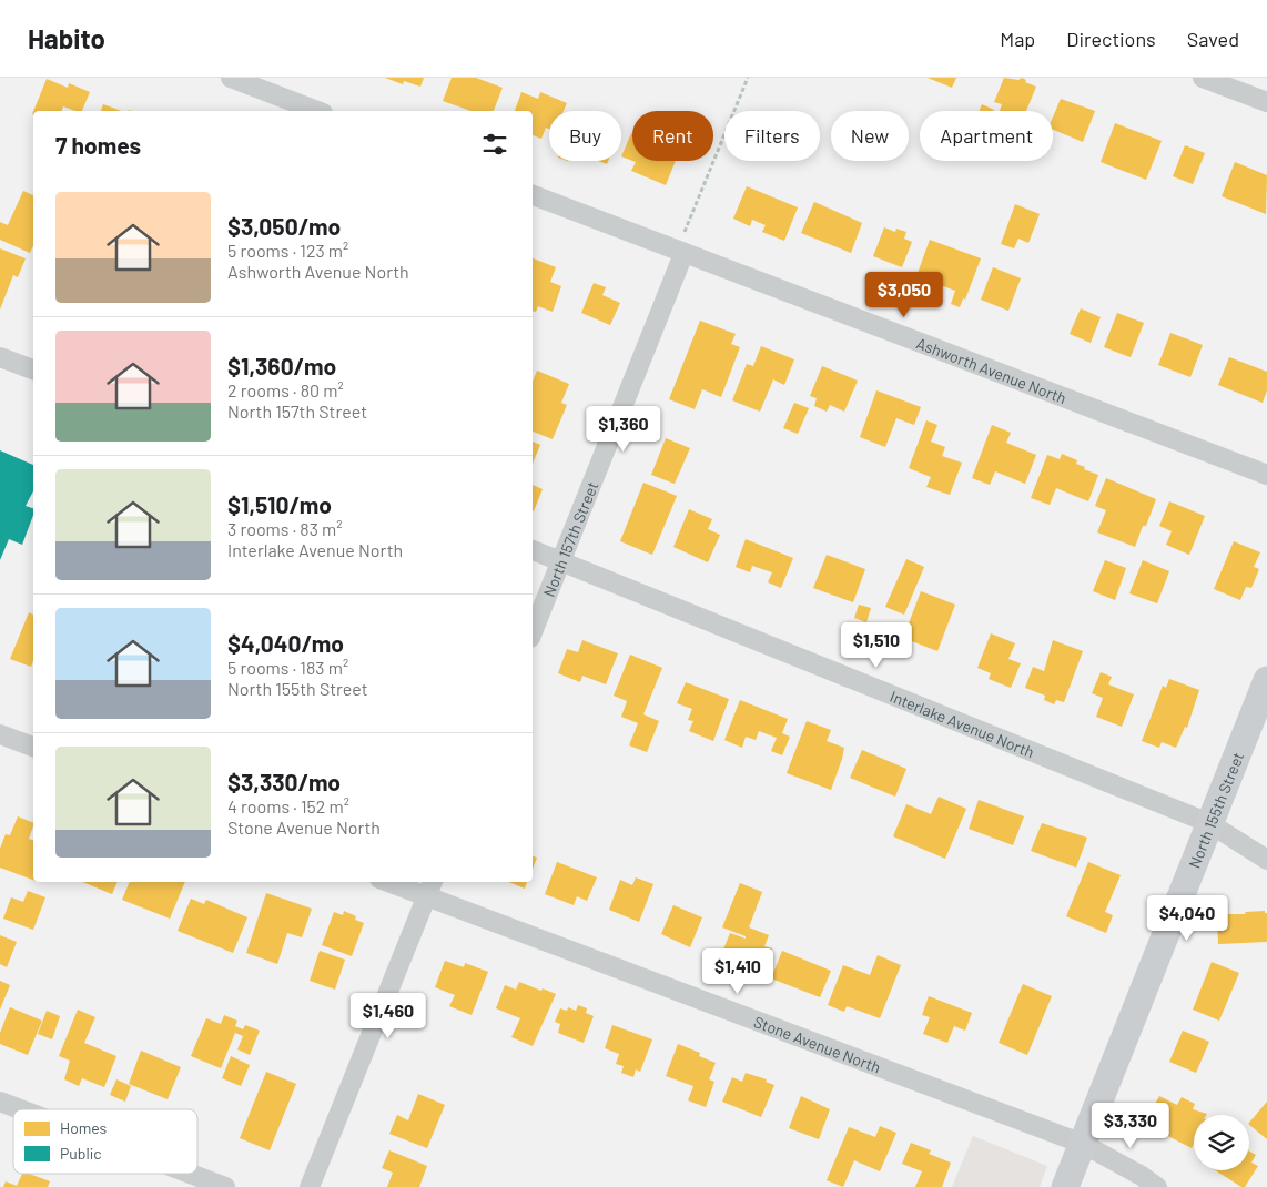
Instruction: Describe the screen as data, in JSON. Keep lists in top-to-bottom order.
{
  "streets": {
    "street": [
      "Ashworth Avenue North",
      "North 157th Street",
      "Interlake Avenue North",
      "North 155th Street",
      "Stone Avenue North"
    ]
  },
  "crossings": [
    ["Ashworth Avenue North", "North 157th Street"],
    ["North 157th Street", "Interlake Avenue North"],
    ["Interlake Avenue North", "North 155th Street"],
    ["North 155th Street", "Stone Avenue North"]
  ],
  "legend": ["Homes", "Public"],
  "page": {
    "header": "Habito",
    "nav": ["Map", "Directions", "Saved"],
    "chip": [
      "Buy",
      "Rent",
      "Filters",
      "New",
      "Apartment"
    ],
    "heading": "7 homes",
    "list": [
      {
        "name": "$3,050/mo",
        "note": "5 rooms · 123 m² · Ashworth Avenue North"
      },
      {
        "name": "$1,360/mo",
        "note": "2 rooms · 80 m² · North 157th Street"
      },
      {
        "name": "$1,510/mo",
        "note": "3 rooms · 83 m² · Interlake Avenue North"
      },
      {
        "name": "$4,040/mo",
        "note": "5 rooms · 183 m² · North 155th Street"
      },
      {
        "name": "$3,330/mo",
        "note": "4 rooms · 152 m² · Stone Avenue North"
      }
    ],
    "price": [
      "$3,050",
      "$1,360",
      "$1,510",
      "$4,040",
      "$1,410",
      "$1,460",
      "$3,330"
    ]
  }
}
